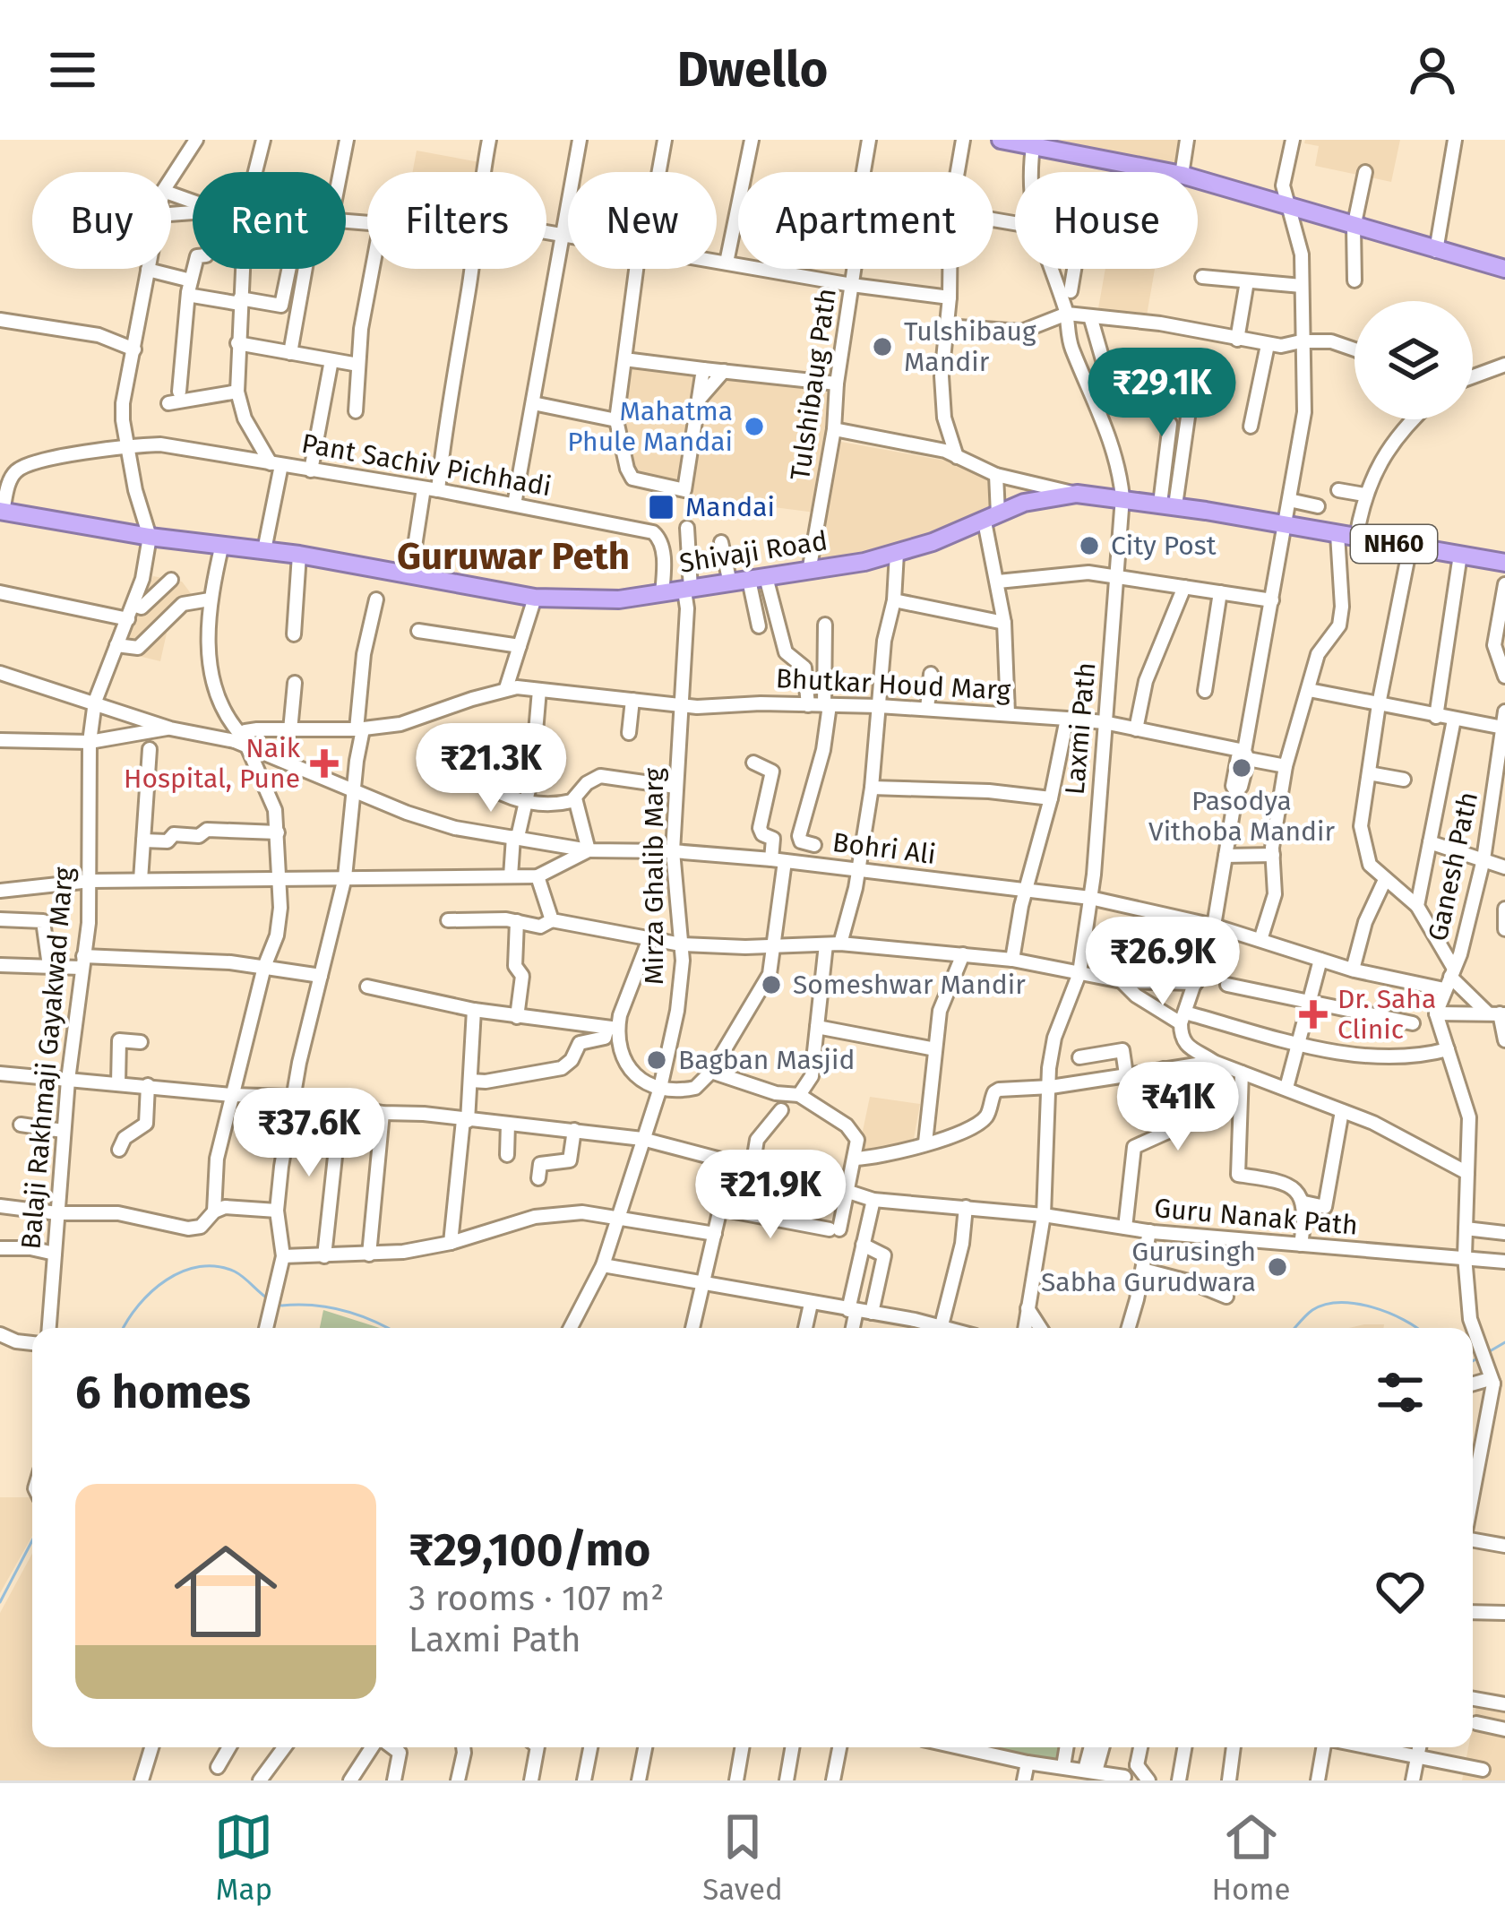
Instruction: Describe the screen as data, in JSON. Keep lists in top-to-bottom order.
{
  "streets": {
    "highway": ["NH60", "Shivaji Road"],
    "street": [
      "Tulshibaug Path",
      "Pant Sachiv Pichhadi",
      "Bhutkar Houd Marg",
      "Laxmi Path",
      "Bohri Ali",
      "Ganesh Path",
      "Mirza Ghalib Marg",
      "Balaji Rakhmaji Gayakwad Marg",
      "Guru Nanak Path"
    ]
  },
  "crossings": [
    ["Tulshibaug Path", "Shivaji Road"],
    ["Pant Sachiv Pichhadi", "Shivaji Road"],
    ["Shivaji Road", "Laxmi Path"],
    ["Shivaji Road", "Mirza Ghalib Marg"],
    ["Shivaji Road", "Balaji Rakhmaji Gayakwad Marg"],
    ["Bhutkar Houd Marg", "Laxmi Path"],
    ["Bhutkar Houd Marg", "Mirza Ghalib Marg"],
    ["Laxmi Path", "Bohri Ali"],
    ["Laxmi Path", "Guru Nanak Path"],
    ["Bohri Ali", "Ganesh Path"],
    ["Bohri Ali", "Mirza Ghalib Marg"],
    ["Mirza Ghalib Marg", "Guru Nanak Path"],
    ["Balaji Rakhmaji Gayakwad Marg", "Guru Nanak Path"]
  ],
  "districts": ["Guruwar Peth"],
  "places": {
    "other": [
      "Tulshibaug Mandir",
      "Mahatma Phule Mandai",
      "City Post",
      "Pasodya Vithoba Mandir",
      "Someshwar Mandir",
      "Bagban Masjid",
      "Gurusingh Sabha Gurudwara"
    ],
    "transit": ["Mandai"],
    "health": ["Naik Hospital, Pune", "Dr. Saha Clinic"]
  },
  "page": {
    "header": "Dwello",
    "chip": [
      "Buy",
      "Rent",
      "Filters",
      "New",
      "Apartment",
      "House"
    ],
    "price": [
      "₹29.1K",
      "₹21.3K",
      "₹26.9K",
      "₹41K",
      "₹37.6K",
      "₹21.9K"
    ],
    "heading": "6 homes",
    "list": [
      {
        "name": "₹29,100/mo",
        "note": "3 rooms · 107 m² · Laxmi Path"
      }
    ],
    "tabs": ["Map", "Saved", "Home"]
  }
}
